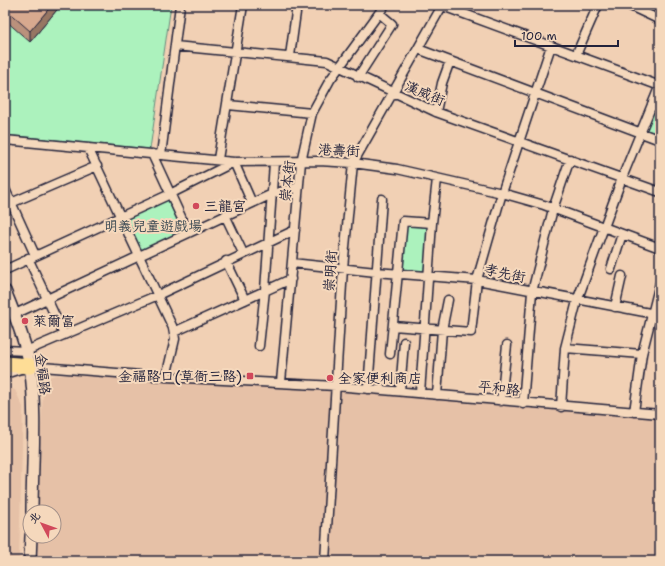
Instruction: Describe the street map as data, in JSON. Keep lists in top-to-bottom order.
{
  "streets": {
    "street": [
      "漢威街",
      "港壽街",
      "崇本街",
      "崇明街",
      "孝先街",
      "金福路",
      "平和路"
    ]
  },
  "crossings": [
    ["漢威街", "崇本街"],
    ["漢威街", "崇明街"],
    ["港壽街", "崇本街"],
    ["港壽街", "崇明街"],
    ["崇本街", "孝先街"],
    ["崇本街", "平和路"],
    ["崇明街", "孝先街"],
    ["崇明街", "平和路"],
    ["金福路", "平和路"]
  ],
  "parks": ["明義兒童遊戲場"],
  "places": {
    "other": ["三龍宮", "萊爾富", "全家便利商店"],
    "transit": ["金福路口(草衙三路)"]
  },
  "scale_bar": "100 m",
  "north": "top left"
}
